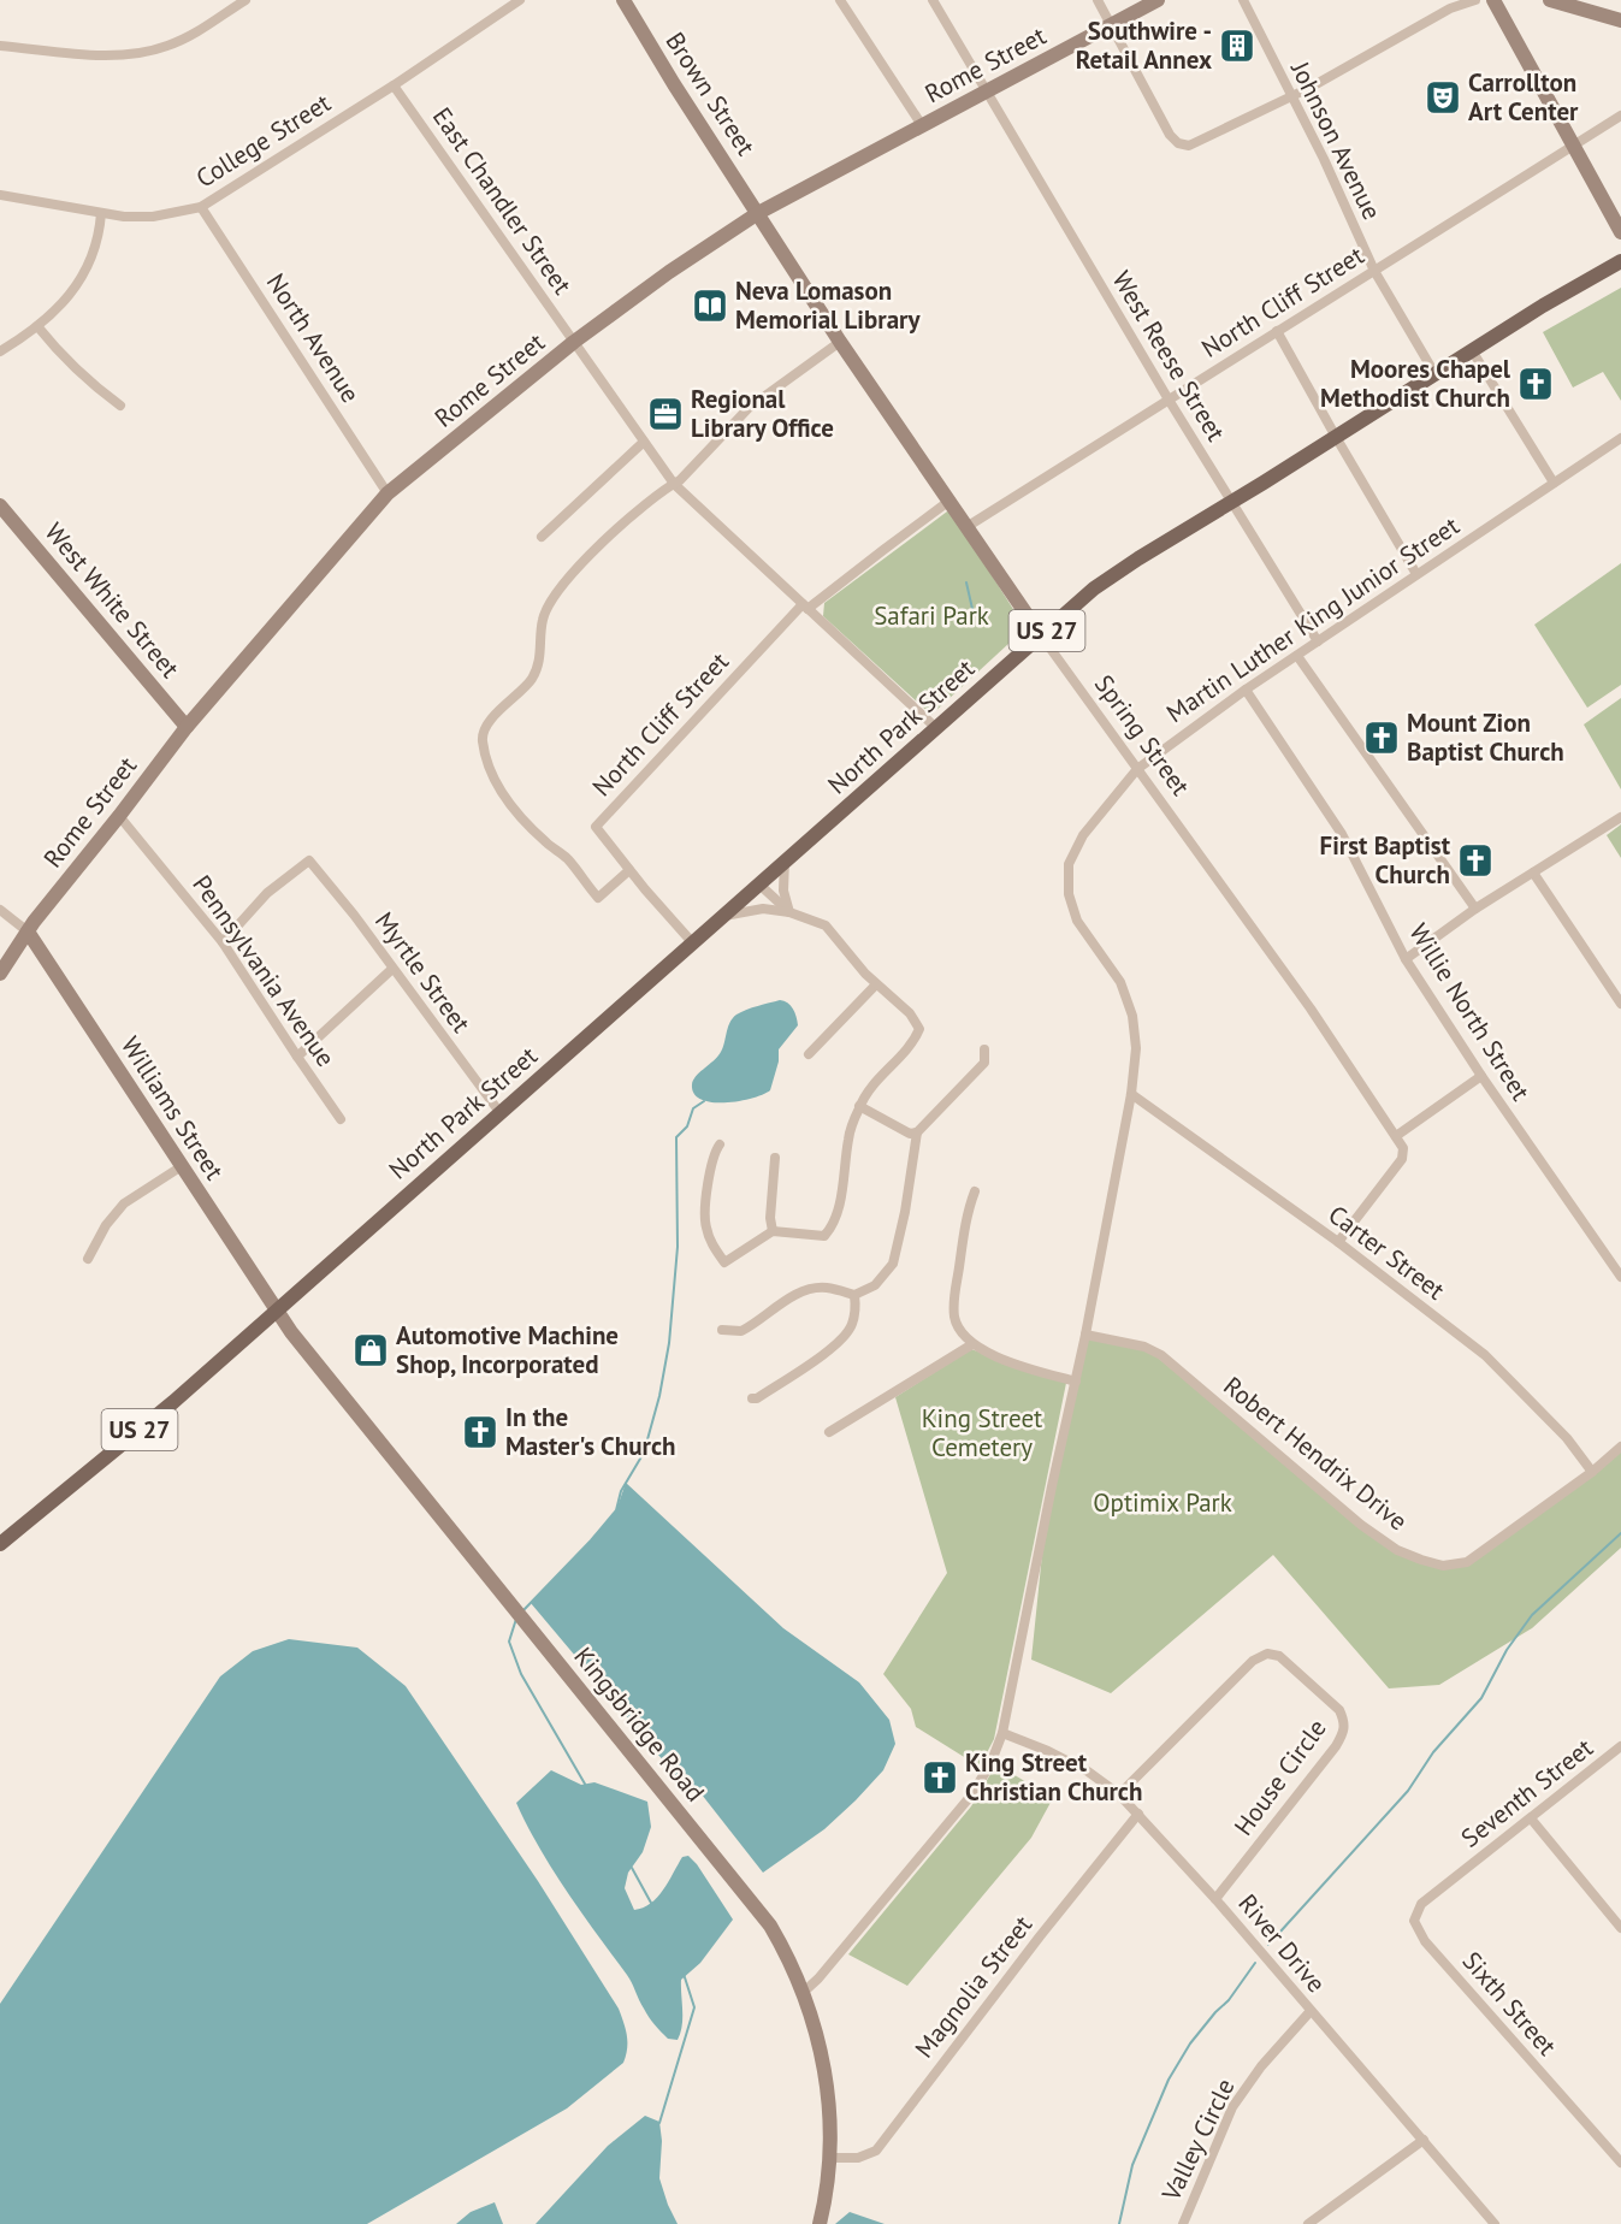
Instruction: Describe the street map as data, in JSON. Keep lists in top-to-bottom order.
{
  "streets": {
    "main road": ["US 27", "North Park Street"],
    "street": [
      "Rome Street",
      "Brown Street",
      "College Street",
      "Johnson Avenue",
      "East Chandler Street",
      "North Cliff Street",
      "North Avenue",
      "West Reese Street",
      "West White Street",
      "Martin Luther King Junior Street",
      "Spring Street",
      "Pennsylvania Avenue",
      "Myrtle Street",
      "Willie North Street",
      "Williams Street",
      "Carter Street",
      "Robert Hendrix Drive",
      "Kingsbridge Road",
      "House Circle",
      "Seventh Street",
      "River Drive",
      "Magnolia Street",
      "Sixth Street",
      "Valley Circle"
    ]
  },
  "crossings": [
    ["Rome Street", "Brown Street"],
    ["Rome Street", "East Chandler Street"],
    ["Rome Street", "North Avenue"],
    ["Rome Street", "West Reese Street"],
    ["Rome Street", "West White Street"],
    ["Rome Street", "Spring Street"],
    ["Rome Street", "Pennsylvania Avenue"],
    ["Rome Street", "Williams Street"],
    ["Brown Street", "Spring Street"],
    ["College Street", "East Chandler Street"],
    ["College Street", "North Avenue"],
    ["Johnson Avenue", "North Cliff Street"],
    ["Johnson Avenue", "North Park Street"],
    ["East Chandler Street", "North Cliff Street"],
    ["East Chandler Street", "North Park Street"],
    ["North Cliff Street", "West Reese Street"],
    ["North Cliff Street", "North Park Street"],
    ["North Cliff Street", "Spring Street"],
    ["West Reese Street", "Martin Luther King Junior Street"],
    ["West Reese Street", "North Park Street"],
    ["Martin Luther King Junior Street", "Spring Street"],
    ["Martin Luther King Junior Street", "Willie North Street"],
    ["Martin Luther King Junior Street", "Carter Street"],
    ["Martin Luther King Junior Street", "Robert Hendrix Drive"],
    ["Martin Luther King Junior Street", "Kingsbridge Road"],
    ["Martin Luther King Junior Street", "River Drive"],
    ["US 27", "North Park Street"],
    ["US 27", "Williams Street"],
    ["US 27", "Kingsbridge Road"],
    ["North Park Street", "Spring Street"],
    ["North Park Street", "Myrtle Street"],
    ["North Park Street", "Williams Street"],
    ["North Park Street", "Kingsbridge Road"],
    ["Pennsylvania Avenue", "Myrtle Street"],
    ["Williams Street", "Kingsbridge Road"],
    ["Carter Street", "Robert Hendrix Drive"],
    ["Kingsbridge Road", "Magnolia Street"],
    ["House Circle", "River Drive"],
    ["Seventh Street", "Sixth Street"],
    ["River Drive", "Magnolia Street"],
    ["River Drive", "Valley Circle"]
  ],
  "parks": ["Safari Park", "King Street Cemetery", "Optimix Park"],
  "places": {
    "building": ["Southwire - Retail Annex"],
    "theatre": ["Carrollton Art Center"],
    "library": ["Neva Lomason Memorial Library"],
    "church": [
      "Moores Chapel Methodist Church",
      "Mount Zion Baptist Church",
      "First Baptist Church",
      "In the Master's Church",
      "King Street Christian Church"
    ],
    "office": ["Regional Library Office"],
    "shop": ["Automotive Machine Shop, Incorporated"]
  }
}
